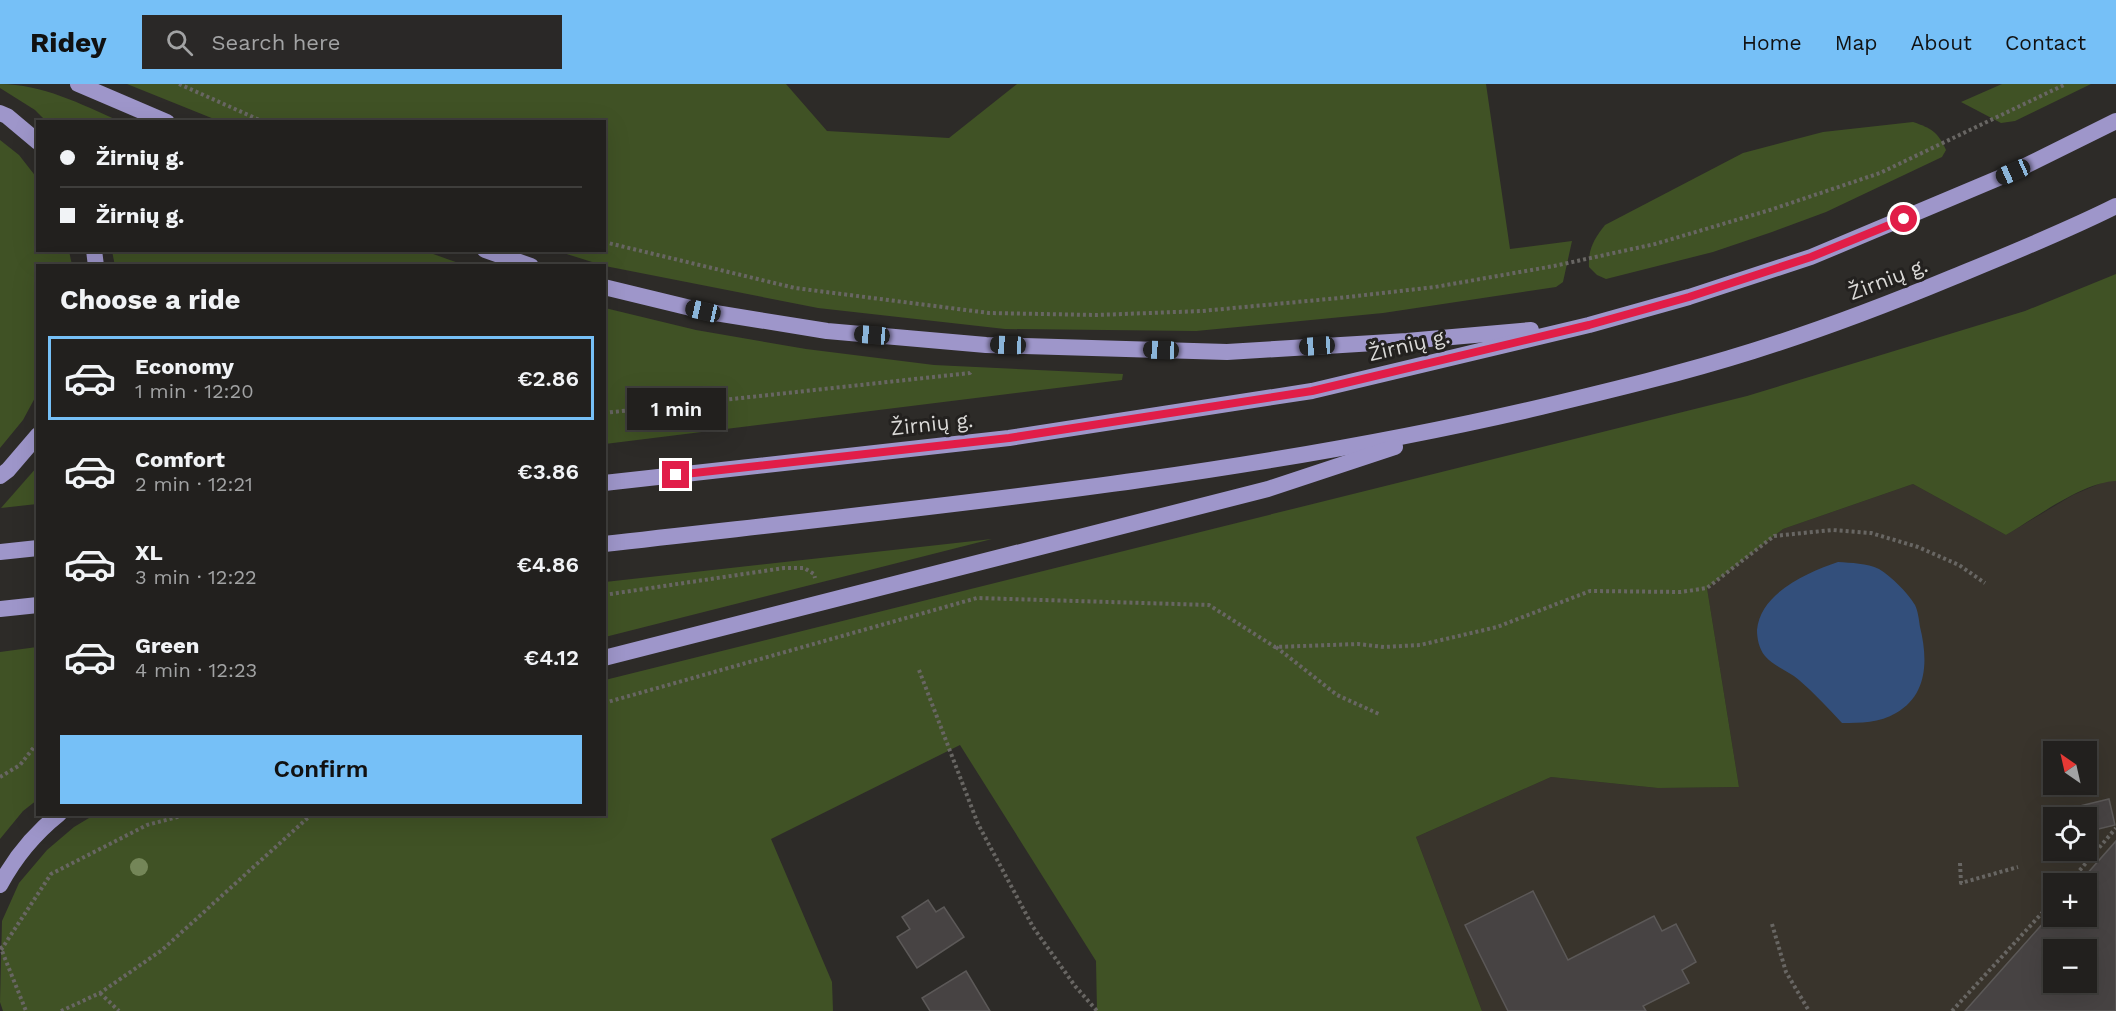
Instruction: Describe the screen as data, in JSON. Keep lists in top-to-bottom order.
{
  "streets": {
    "highway": ["Žirnių g."]
  },
  "north": "top left",
  "page": {
    "header": "Ridey",
    "search": "Search here",
    "nav": [
      "Home",
      "Map",
      "About",
      "Contact"
    ],
    "banner": ["Žirnių g.", "Žirnių g."],
    "heading": "Choose a ride",
    "list": [
      {
        "name": "Economy",
        "note": "1 min · 12:20",
        "value": "€2.86"
      },
      {
        "name": "Comfort",
        "note": "2 min · 12:21",
        "value": "€3.86"
      },
      {
        "name": "XL",
        "note": "3 min · 12:22",
        "value": "€4.86"
      },
      {
        "name": "Green",
        "note": "4 min · 12:23",
        "value": "€4.12"
      }
    ],
    "bubble": "1 min",
    "buttons": "Confirm",
    "map_buttons": ["+", "−"]
  }
}
